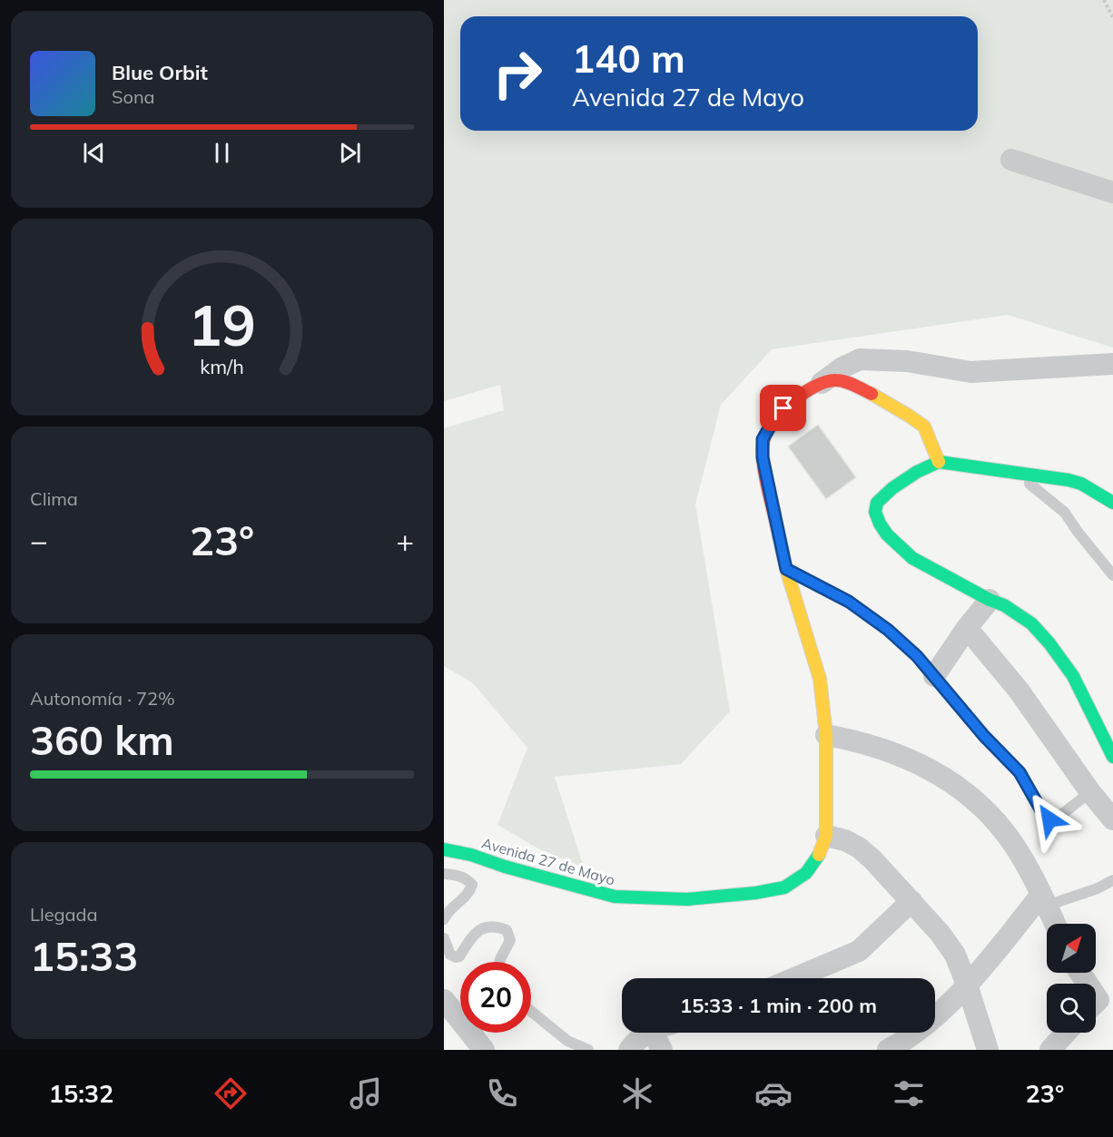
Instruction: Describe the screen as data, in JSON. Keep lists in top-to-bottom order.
{
  "streets": {
    "street": ["Avenida 27 de Mayo"]
  },
  "north": "top right",
  "page": {
    "turn": ["140 m", "Avenida 27 de Mayo"],
    "song": ["Blue Orbit", "Sona"],
    "tile": [
      "Clima",
      ["Autonomía · 72%", "360 km"],
      ["Llegada", "15:33"]
    ],
    "heat": ["−", "23°", "+"],
    "limit": "20",
    "trip": "15:33 · 1 min · 200 m",
    "tabs": ["15:32", "23°"],
    "gauge": ["19", "km/h"]
  }
}
